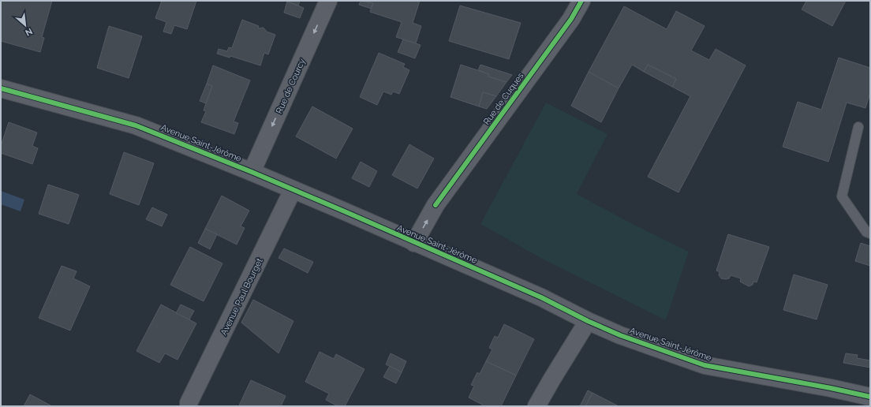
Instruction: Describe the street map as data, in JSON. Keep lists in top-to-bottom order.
{
  "streets": {
    "street": [
      "Rue de Courcy",
      "Rue de Cuques",
      "Avenue Saint-Jérôme",
      "Avenue Paul Bourget"
    ]
  },
  "crossings": [
    ["Rue de Courcy", "Avenue Saint-Jérôme"],
    ["Rue de Cuques", "Avenue Saint-Jérôme"],
    ["Avenue Saint-Jérôme", "Avenue Paul Bourget"]
  ],
  "one_way": ["Rue de Courcy", "Rue de Cuques"],
  "north": "bottom right"
}
